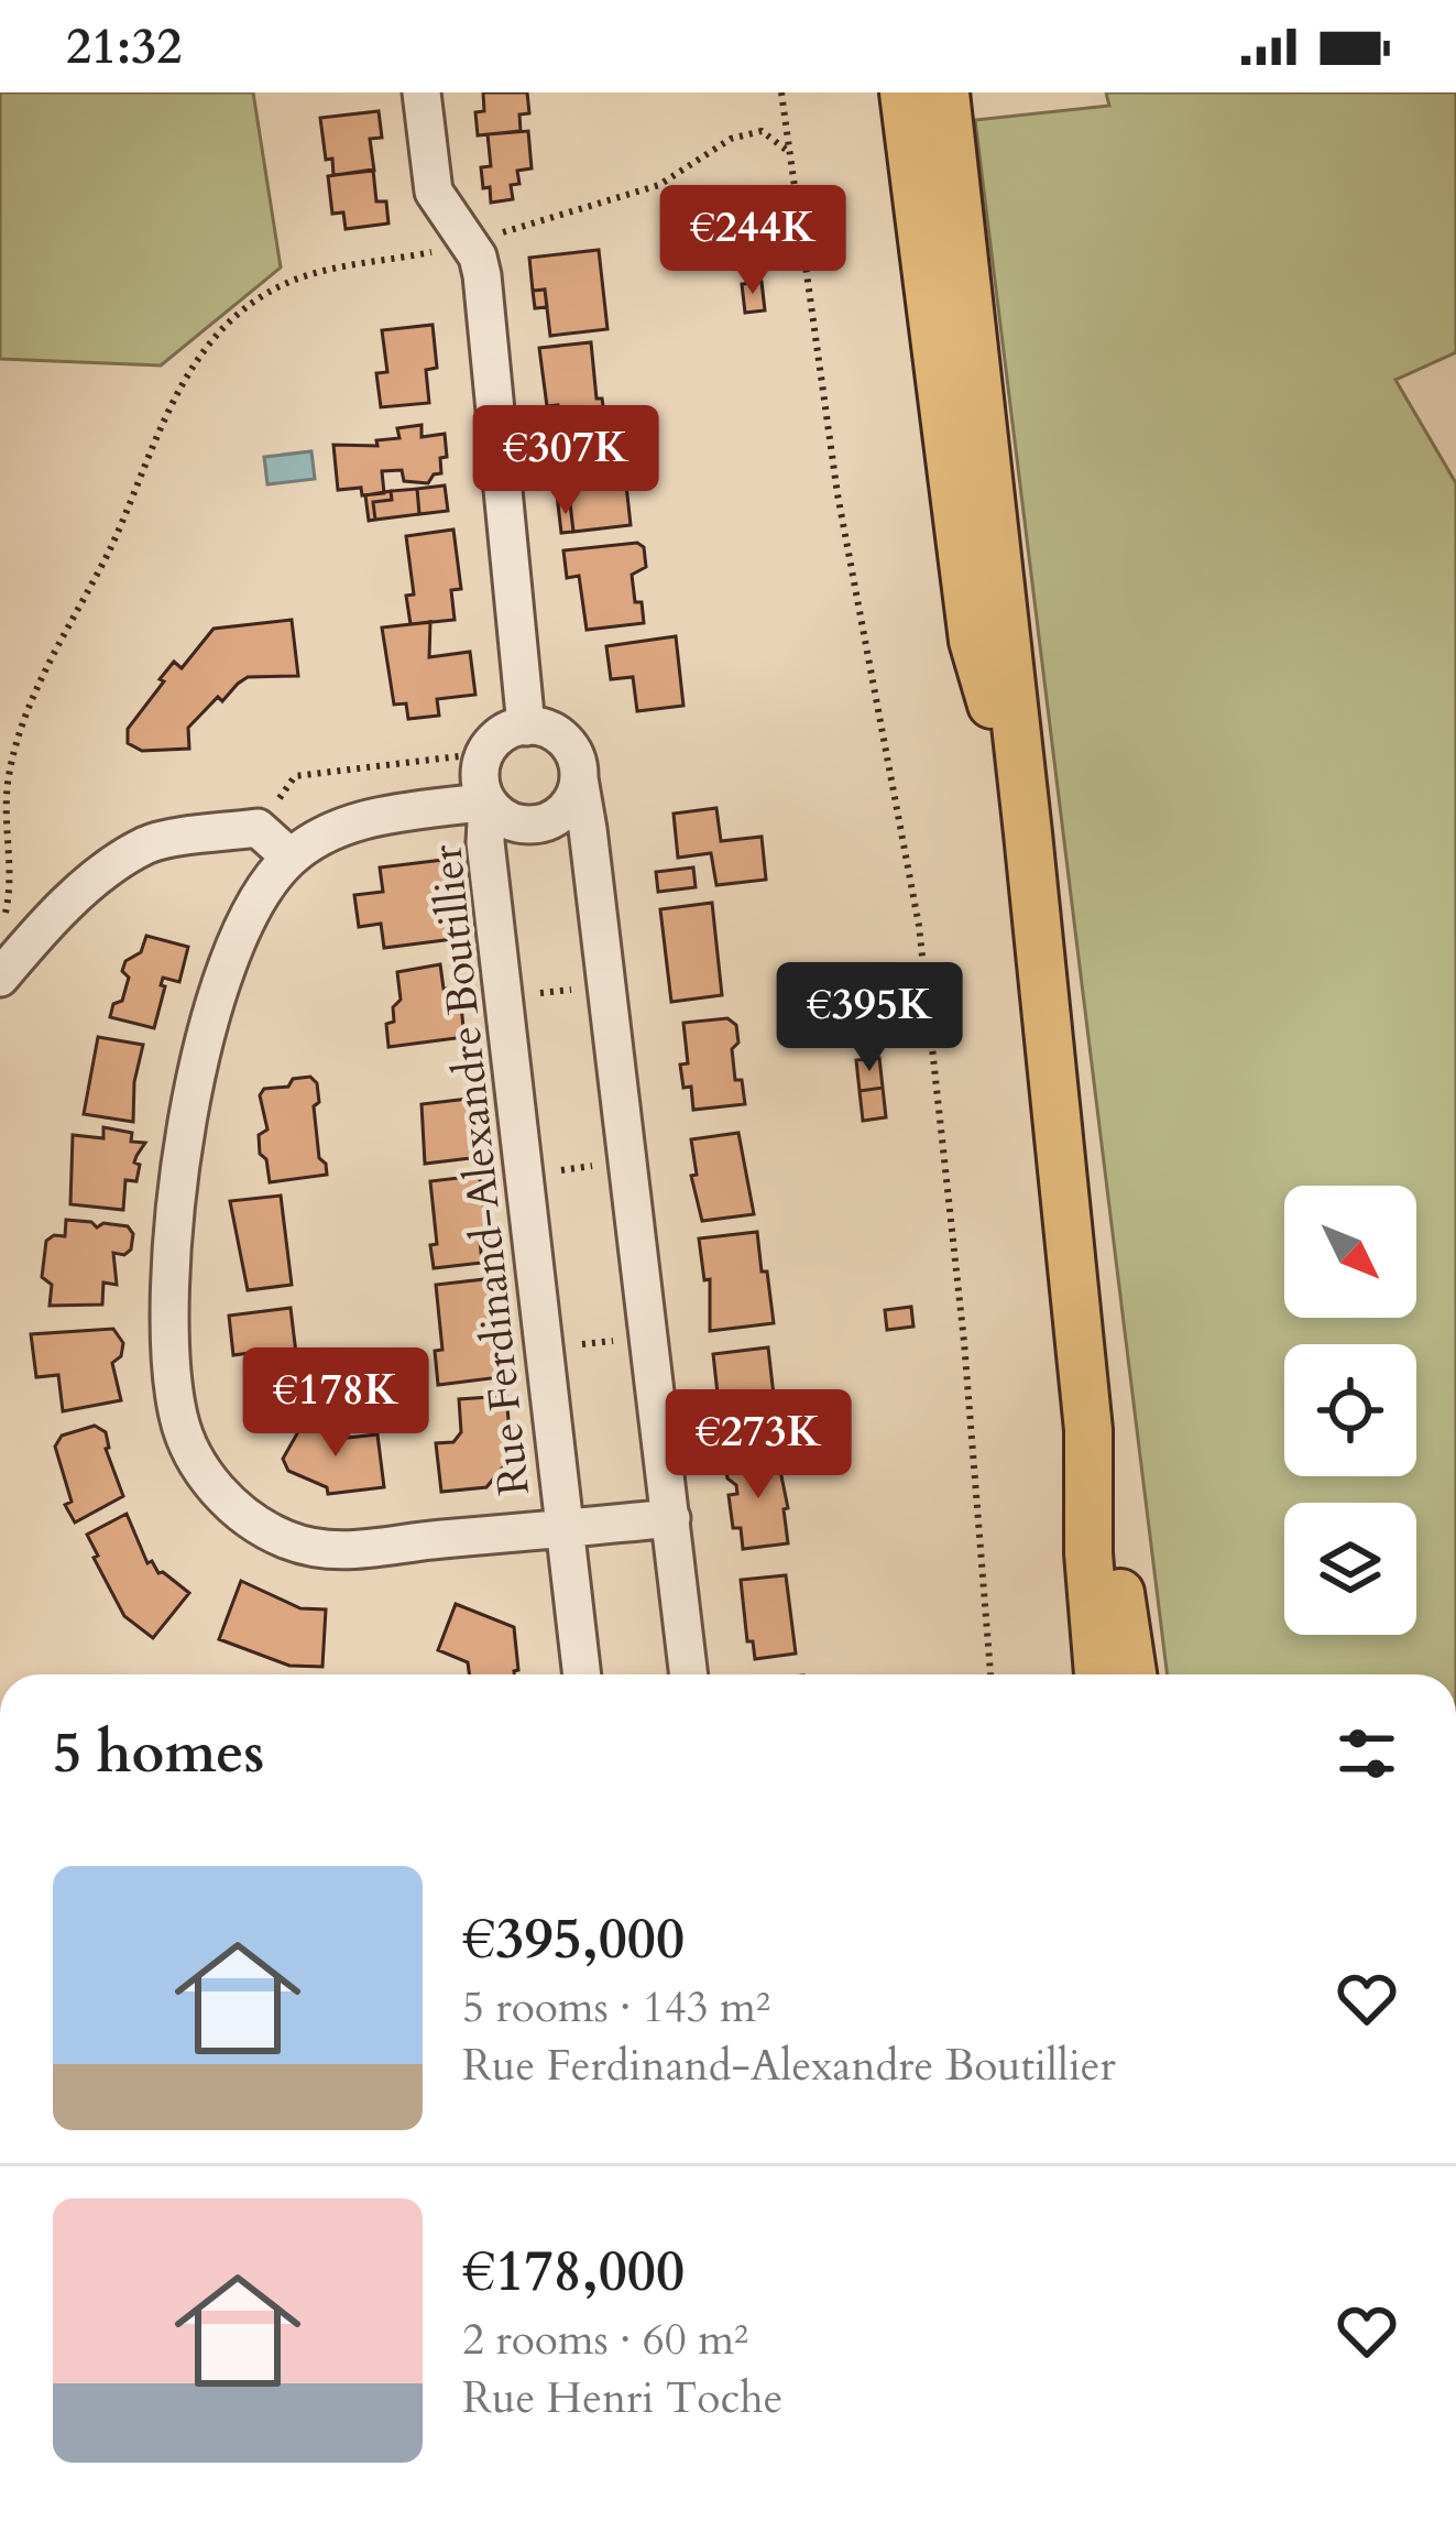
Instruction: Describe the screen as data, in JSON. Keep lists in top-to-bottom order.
{
  "streets": {
    "street": ["Rue Ferdinand-Alexandre Boutillier"]
  },
  "north": "bottom right",
  "page": {
    "status": "21:32",
    "price": [
      "€244K",
      "€307K",
      "€395K",
      "€178K",
      "€273K"
    ],
    "heading": "5 homes",
    "list": [
      {
        "name": "€395,000",
        "note": "5 rooms · 143 m² · Rue Ferdinand-Alexandre Boutillier"
      },
      {
        "name": "€178,000",
        "note": "2 rooms · 60 m² · Rue Henri Toche"
      }
    ]
  }
}
